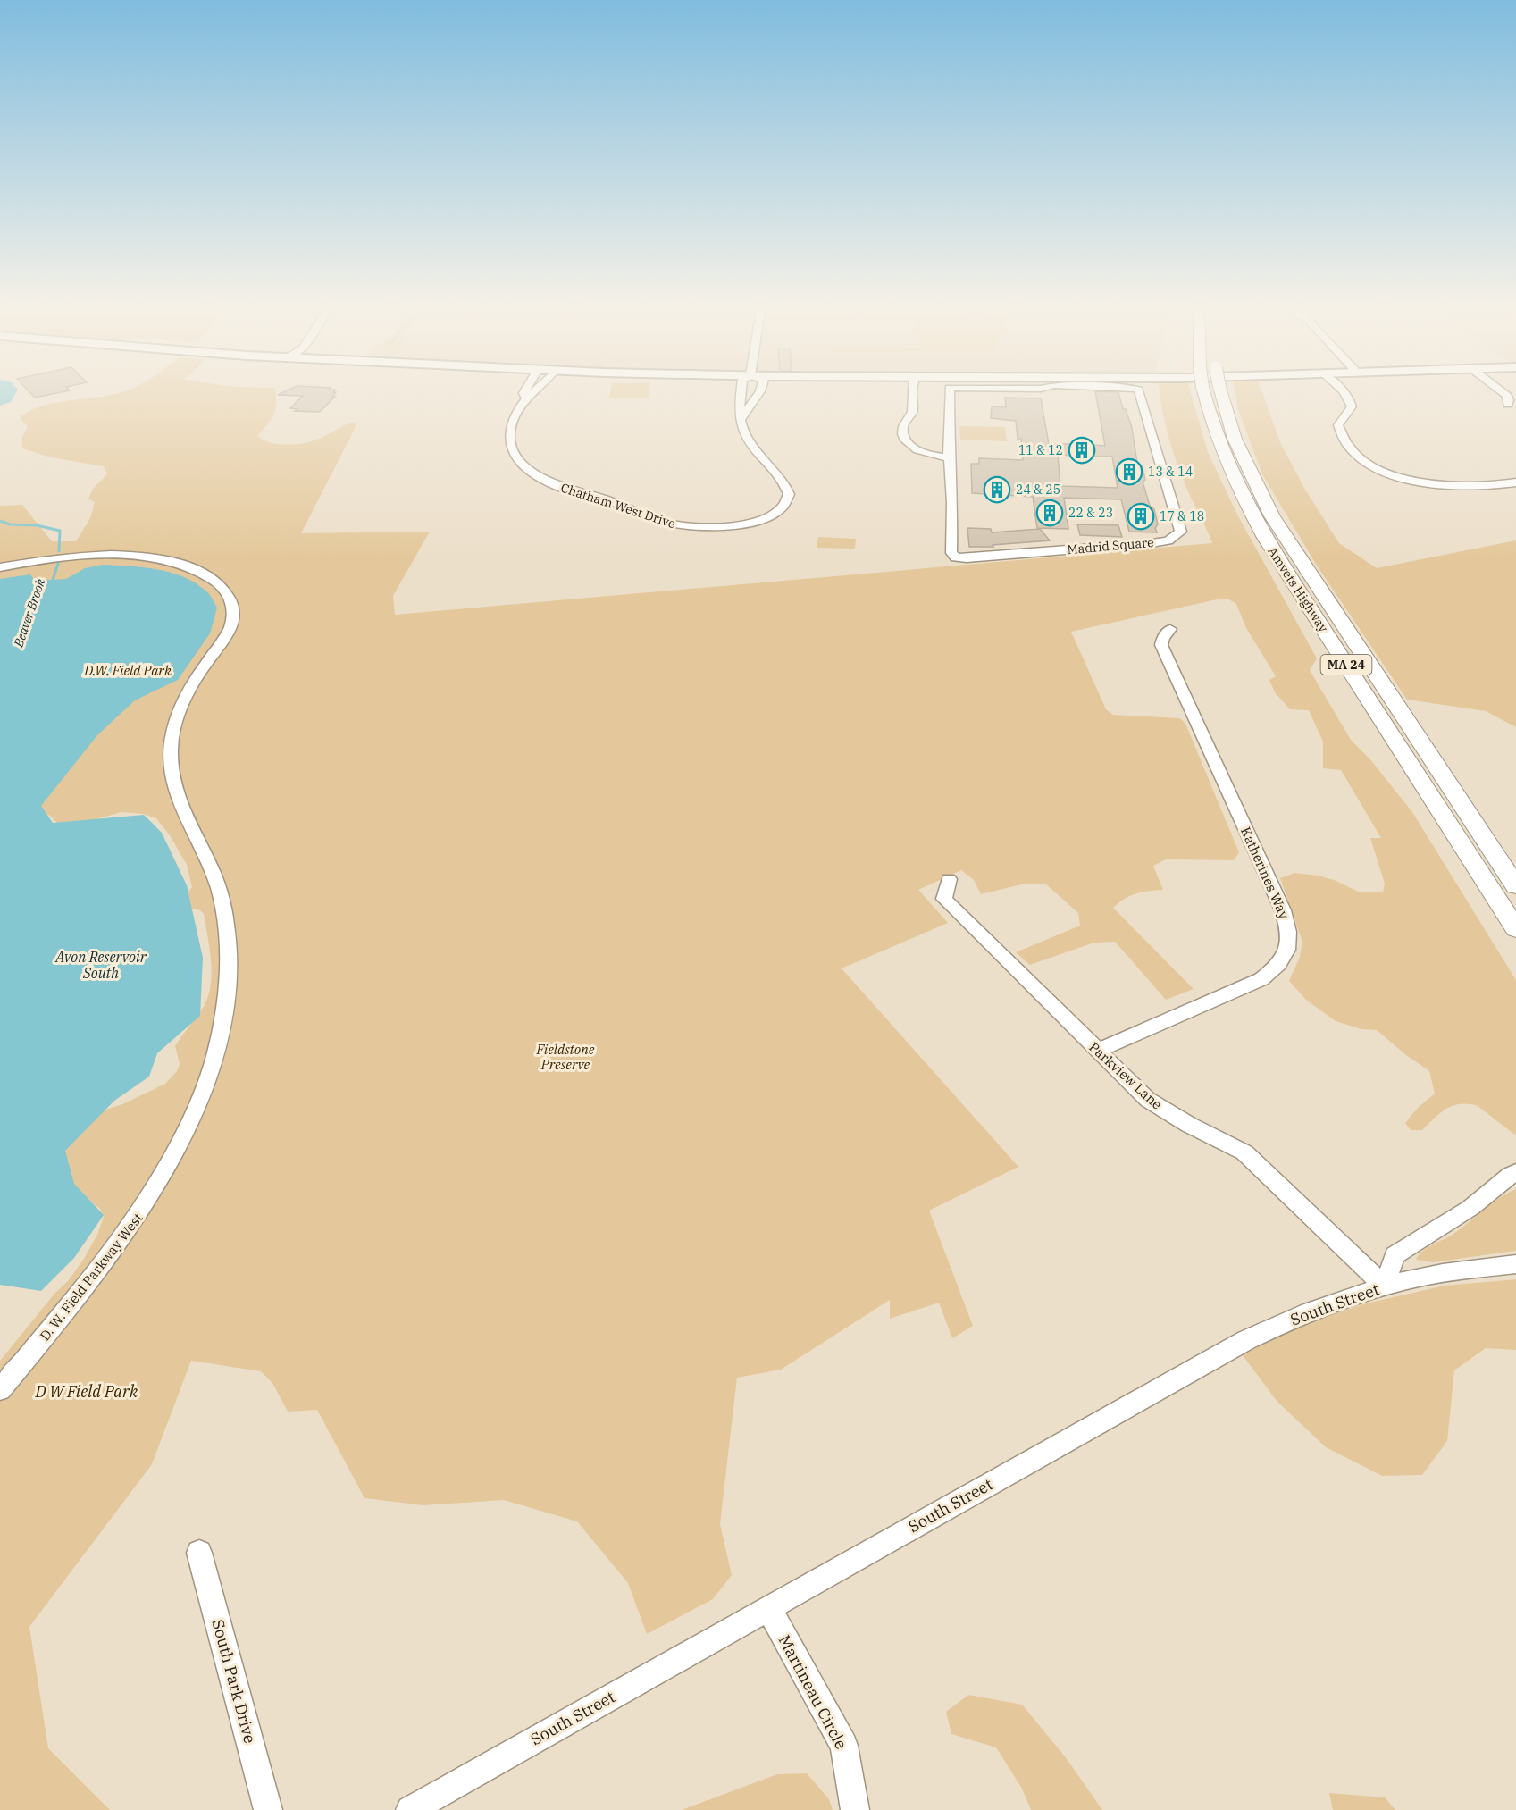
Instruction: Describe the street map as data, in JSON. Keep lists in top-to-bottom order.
{
  "streets": {
    "highway": ["Amvets Highway", "MA 24"],
    "street": [
      "Chatham West Drive",
      "Madrid Square",
      "Katherines Way",
      "Parkview Lane",
      "D. W. Field Parkway West",
      "South Street",
      "South Park Drive",
      "Martineau Circle"
    ]
  },
  "crossings": [
    ["Katherines Way", "Parkview Lane"],
    ["Parkview Lane", "South Street"],
    ["South Street", "Martineau Circle"]
  ],
  "water": ["Beaver Brook", "Avon Reservoir South"],
  "parks": ["D.W. Field Park", "Fieldstone Preserve", "D W Field Park"],
  "places": {
    "building": [
      "11 & 12",
      "13 & 14",
      "24 & 25",
      "22 & 23",
      "17 & 18"
    ]
  }
}
